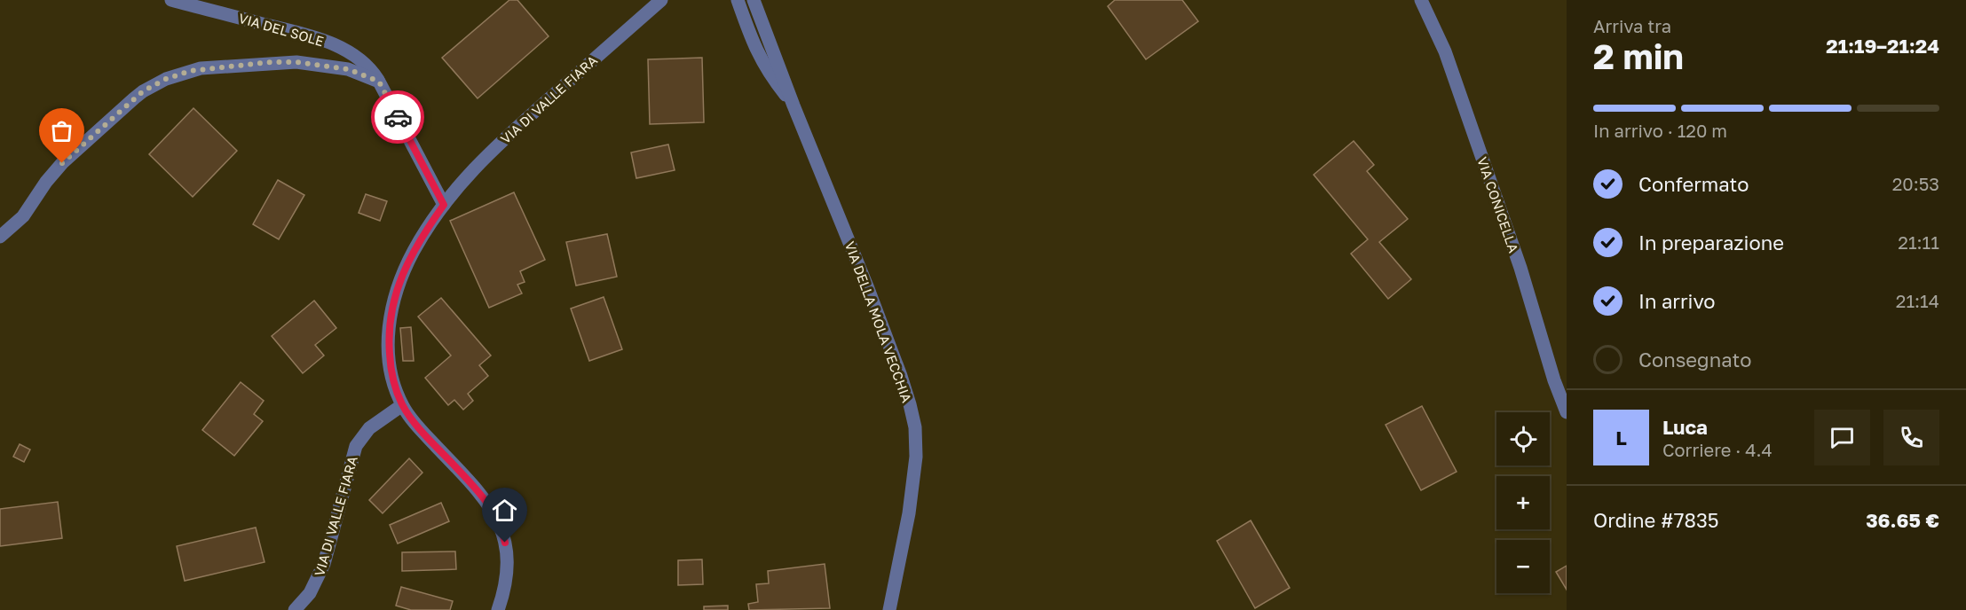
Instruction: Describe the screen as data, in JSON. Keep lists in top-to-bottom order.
{
  "streets": {
    "street": [
      "VIA DEL SOLE",
      "VIA DI VALLE FIARA",
      "VIA CONICELLA",
      "VIA DELLA MOLA VECCHIA"
    ]
  },
  "page": {
    "heading": ["2 min", "Arriva tra", "21:19–21:24"],
    "panel": [
      "Luca",
      "Corriere · 4.4",
      "Ordine #7835",
      "36.65 €"
    ],
    "bar": "In arrivo · 120 m",
    "list": [
      ["Confermato", "20:53"],
      ["In preparazione", "21:11"],
      ["In arrivo", "21:14"],
      "Consegnato"
    ],
    "round": "L",
    "map_buttons": ["+", "−"]
  }
}
